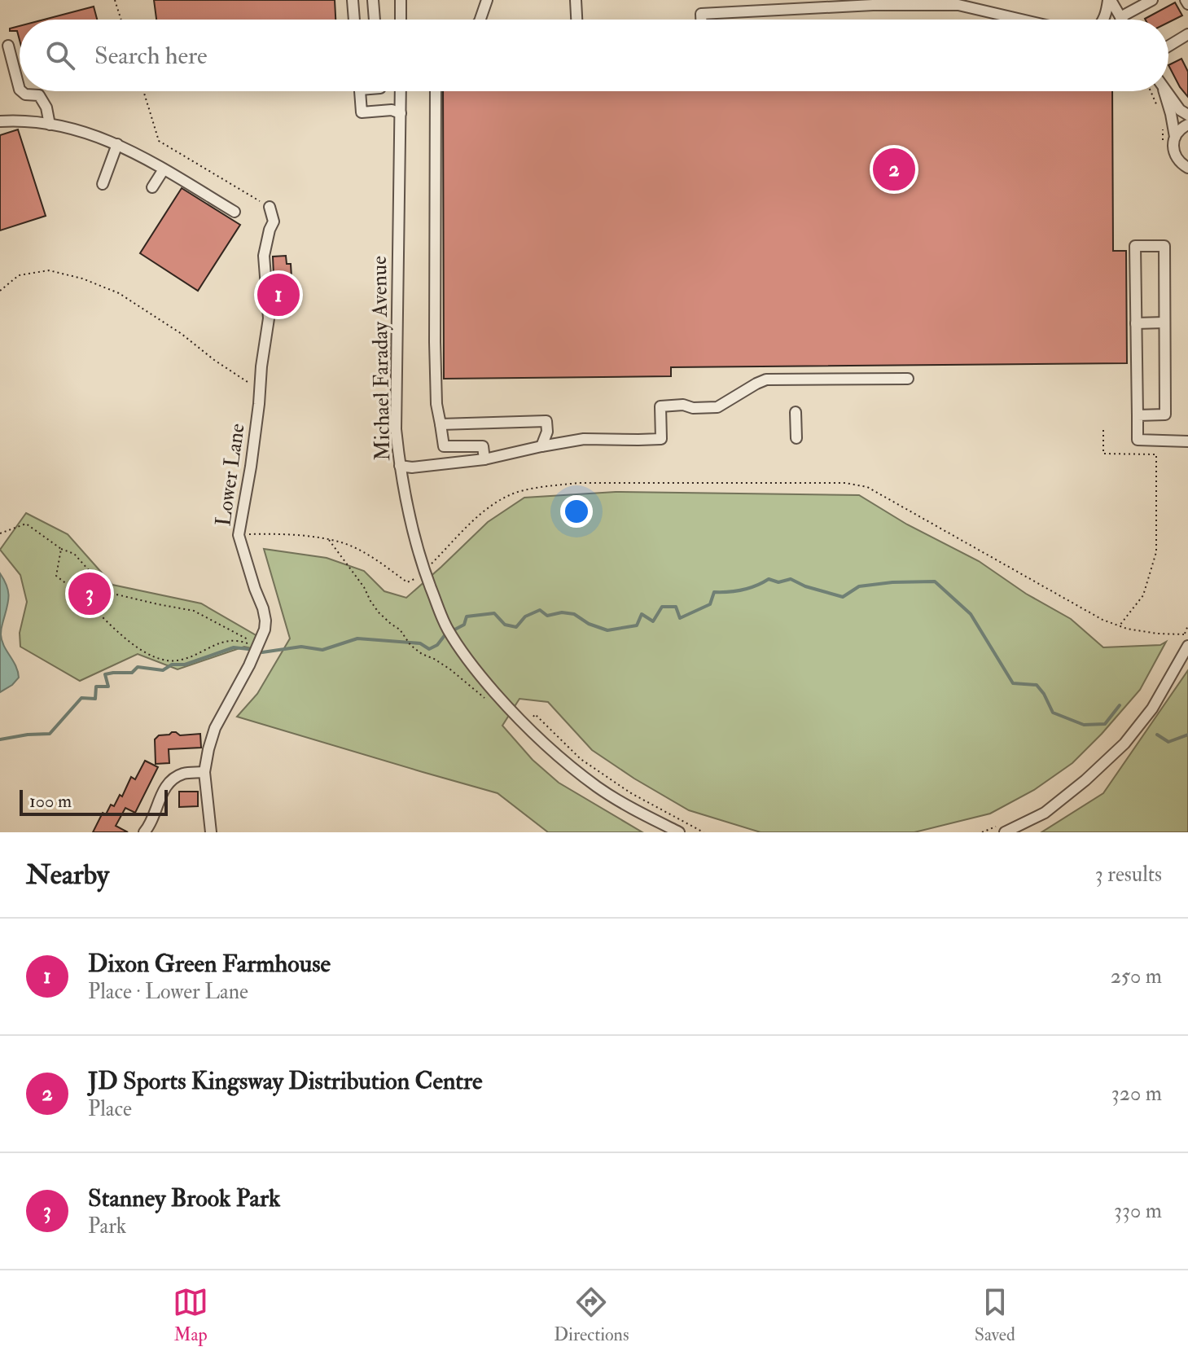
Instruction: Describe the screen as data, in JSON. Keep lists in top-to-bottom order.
{
  "streets": {
    "street": ["Michael Faraday Avenue", "Lower Lane"]
  },
  "scale_bar": "100 m",
  "page": {
    "search": "Search here",
    "pins": ["2", "1", "3"],
    "scale": "100 m",
    "heading": ["Nearby", "3 results"],
    "list": [
      {
        "mark": "1",
        "name": "Dixon Green Farmhouse",
        "note": "Place · Lower Lane",
        "value": "250 m"
      },
      {
        "mark": "2",
        "name": "JD Sports Kingsway Distribution Centre",
        "note": "Place",
        "value": "320 m"
      },
      {
        "mark": "3",
        "name": "Stanney Brook Park",
        "note": "Park",
        "value": "330 m"
      }
    ],
    "nav": ["Map", "Directions", "Saved"]
  }
}
